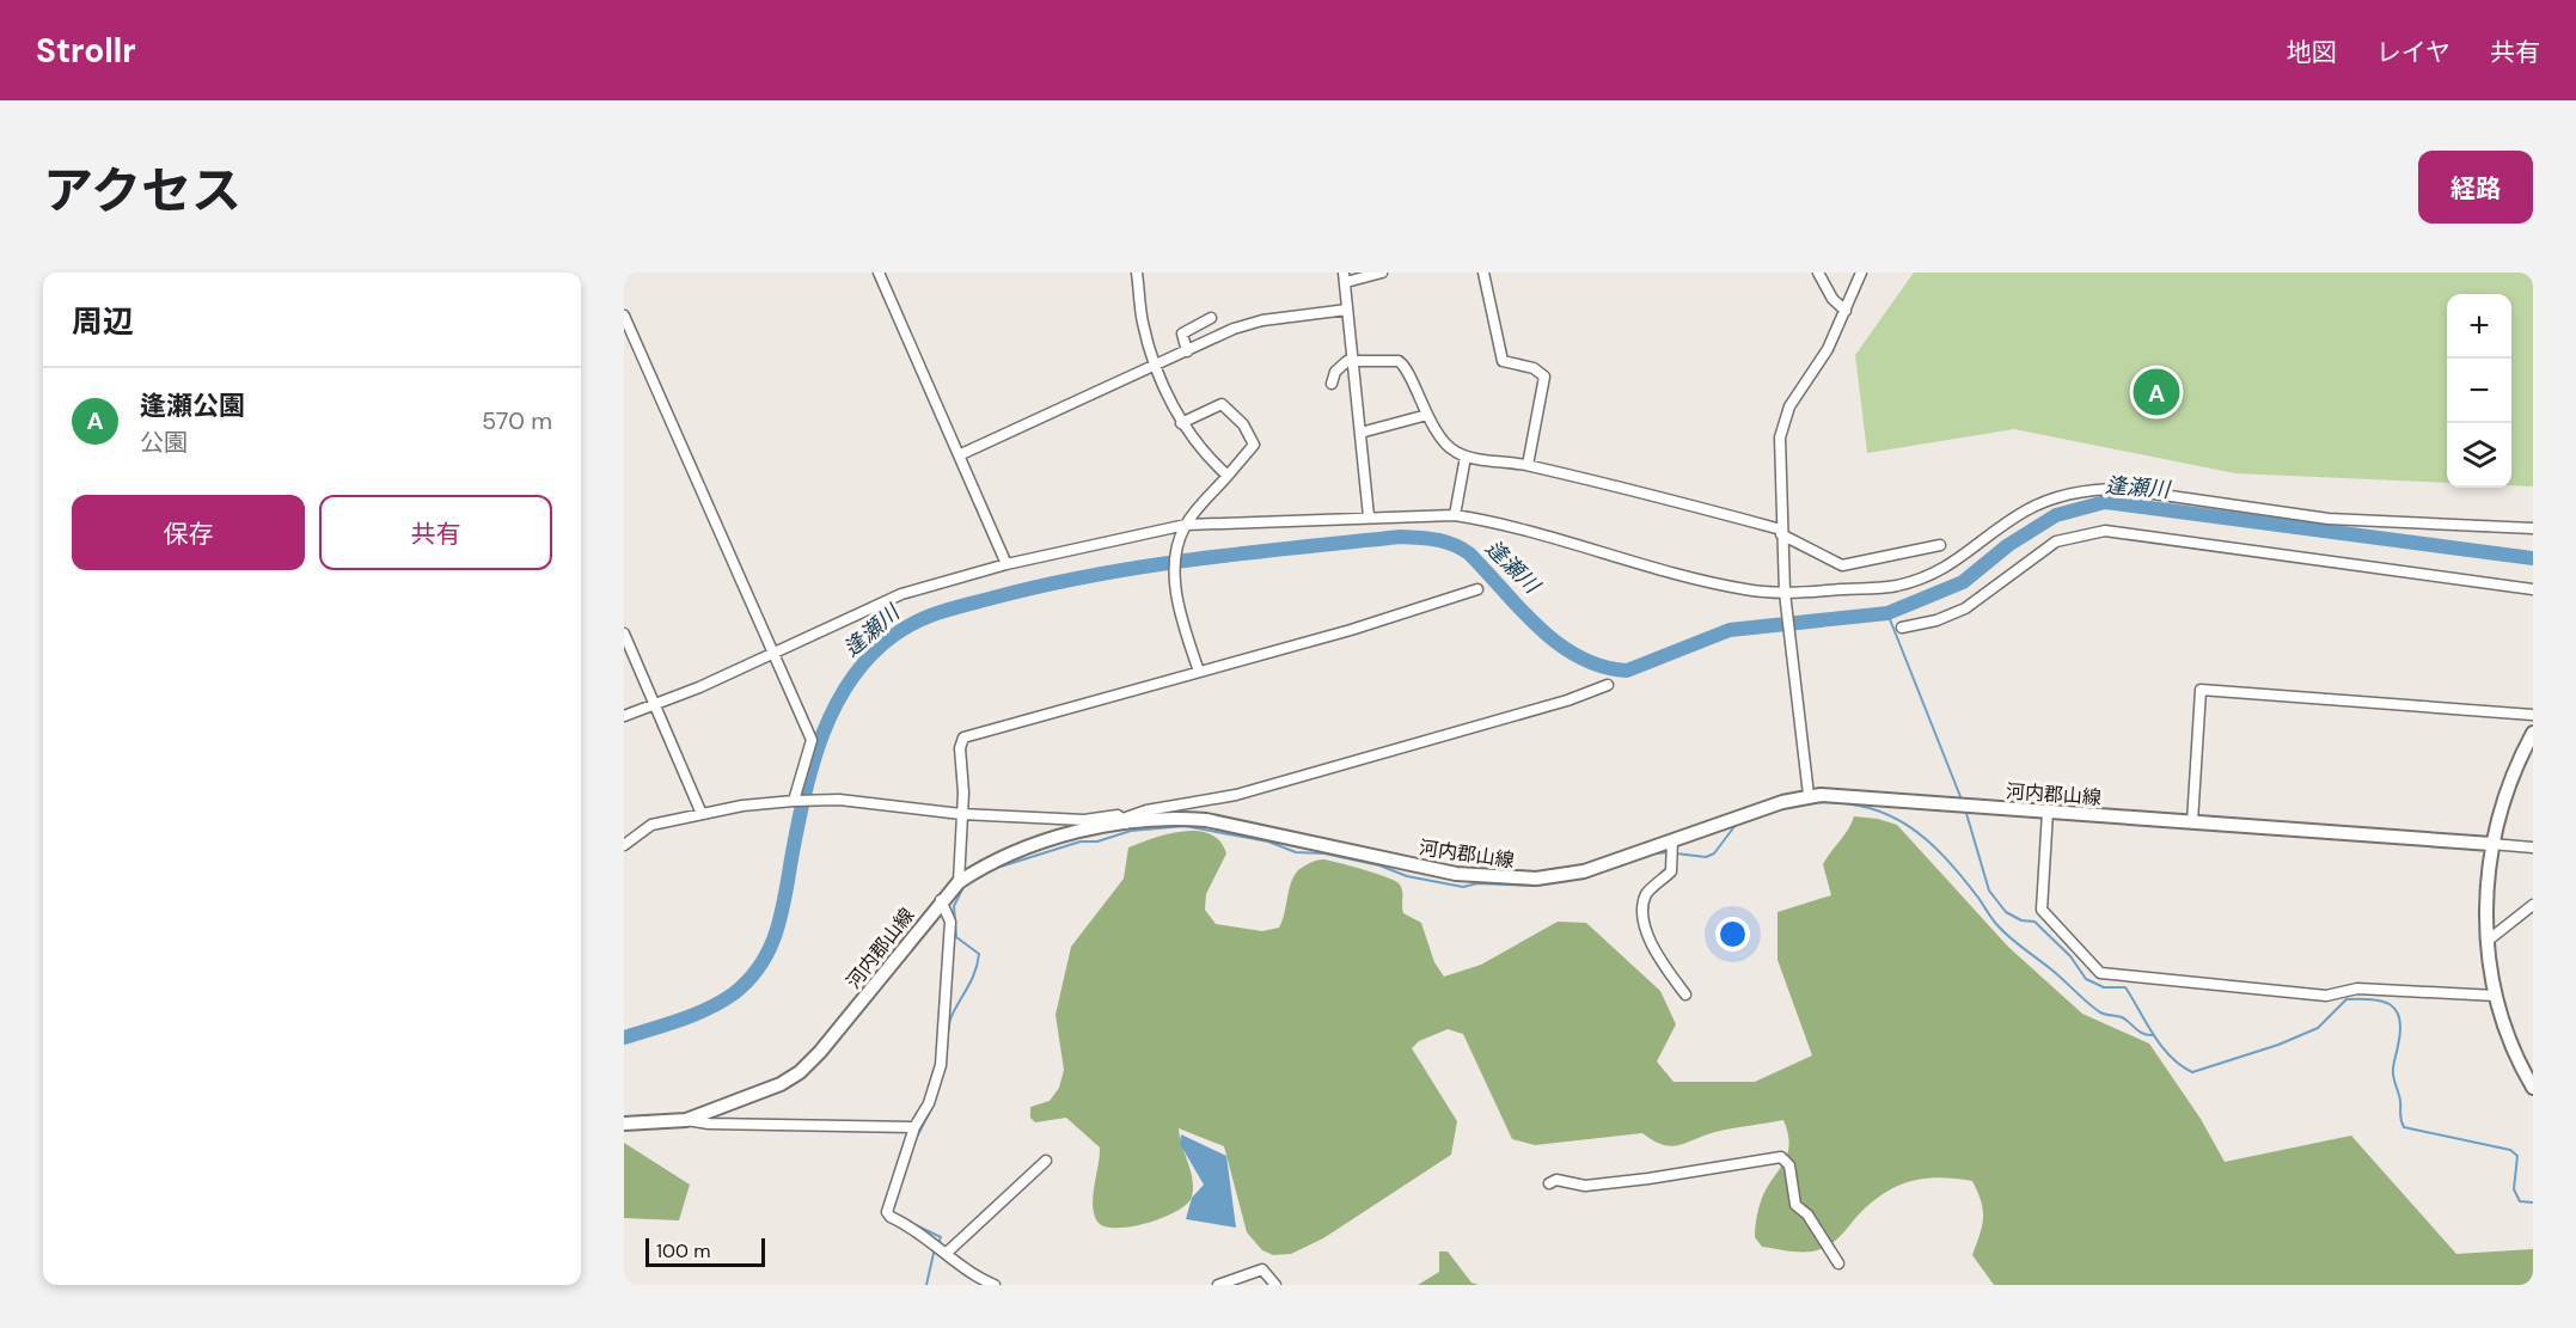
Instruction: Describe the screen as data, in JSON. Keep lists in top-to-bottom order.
{
  "streets": {
    "main road": ["河内郡山線"]
  },
  "water": ["逢瀬川"],
  "scale_bar": "100 m",
  "page": {
    "header": "Strollr",
    "nav": ["地図", "レイヤ", "共有"],
    "title": "アクセス",
    "buttons": [
      "経路",
      ["保存", "共有"]
    ],
    "heading": "周辺",
    "map_buttons": ["+", "−"],
    "list": [
      {
        "mark": "A",
        "name": "逢瀬公園",
        "note": "公園",
        "value": "570 m"
      }
    ],
    "pins": "A",
    "scale": "100 m"
  }
}
